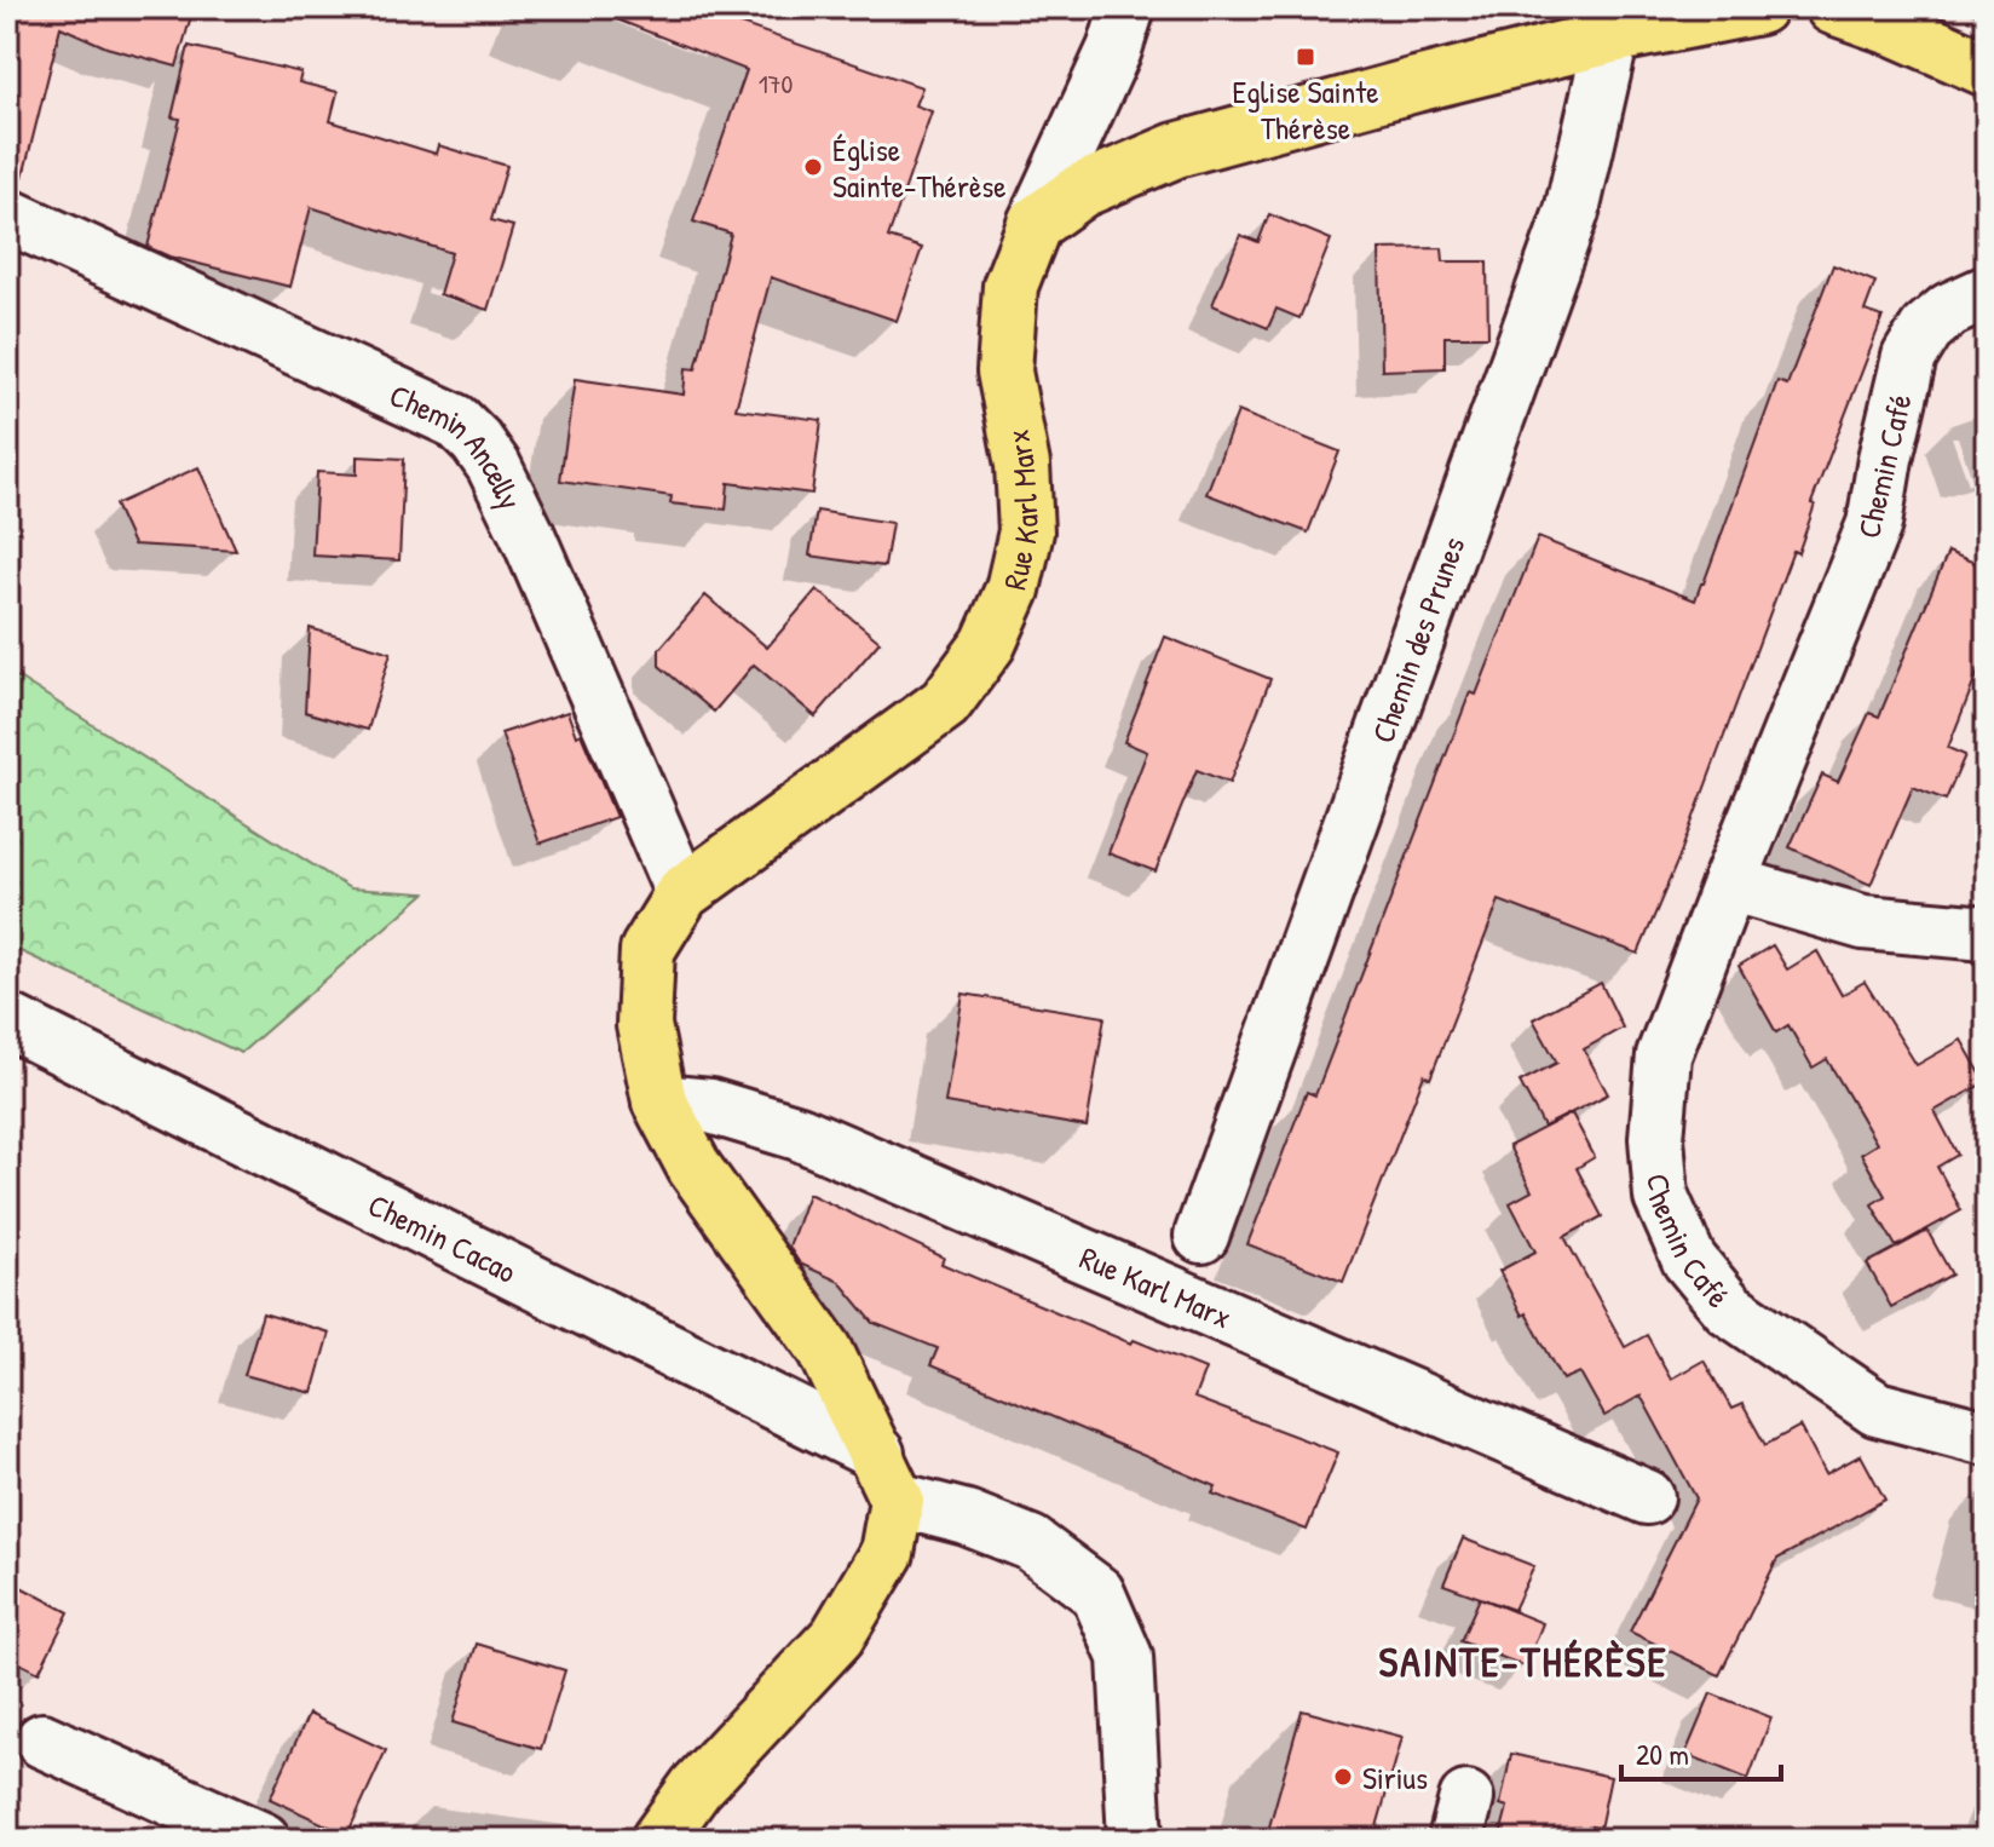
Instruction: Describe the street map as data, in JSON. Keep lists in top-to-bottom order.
{
  "streets": {
    "main road": ["Rue Karl Marx"],
    "street": [
      "Chemin Ancelly",
      "Chemin Café",
      "Chemin des Prunes",
      "Chemin Cacao"
    ]
  },
  "crossings": [
    ["Chemin Ancelly", "Rue Karl Marx"],
    ["Rue Karl Marx", "Chemin Cacao"]
  ],
  "districts": ["SAINTE-THÉRÈSE"],
  "places": {
    "transit": ["Eglise Sainte Thérèse"],
    "other": ["Église Sainte-Thérèse", "Sirius"]
  },
  "house_numbers": ["170"],
  "scale_bar": "20 m"
}
